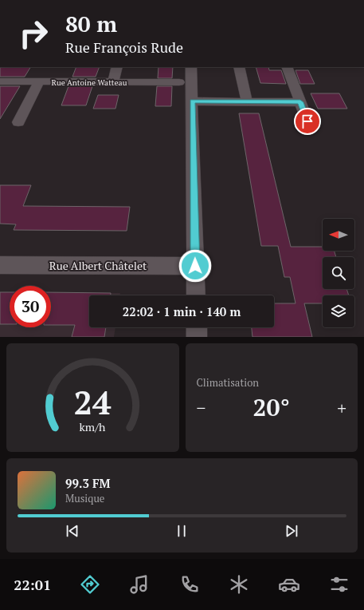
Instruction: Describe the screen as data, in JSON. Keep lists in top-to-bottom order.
{
  "streets": {
    "street": ["Rue Antoine Watteau", "Rue Albert Châtelet"]
  },
  "north": "left",
  "page": {
    "turn": ["80 m", "Rue François Rude"],
    "limit": "30",
    "trip": "22:02 · 1 min · 140 m",
    "tile": "Climatisation",
    "heat": ["−", "20°", "+"],
    "song": ["99.3 FM", "Musique"],
    "tabs": "22:01",
    "gauge": ["24", "km/h"]
  }
}
